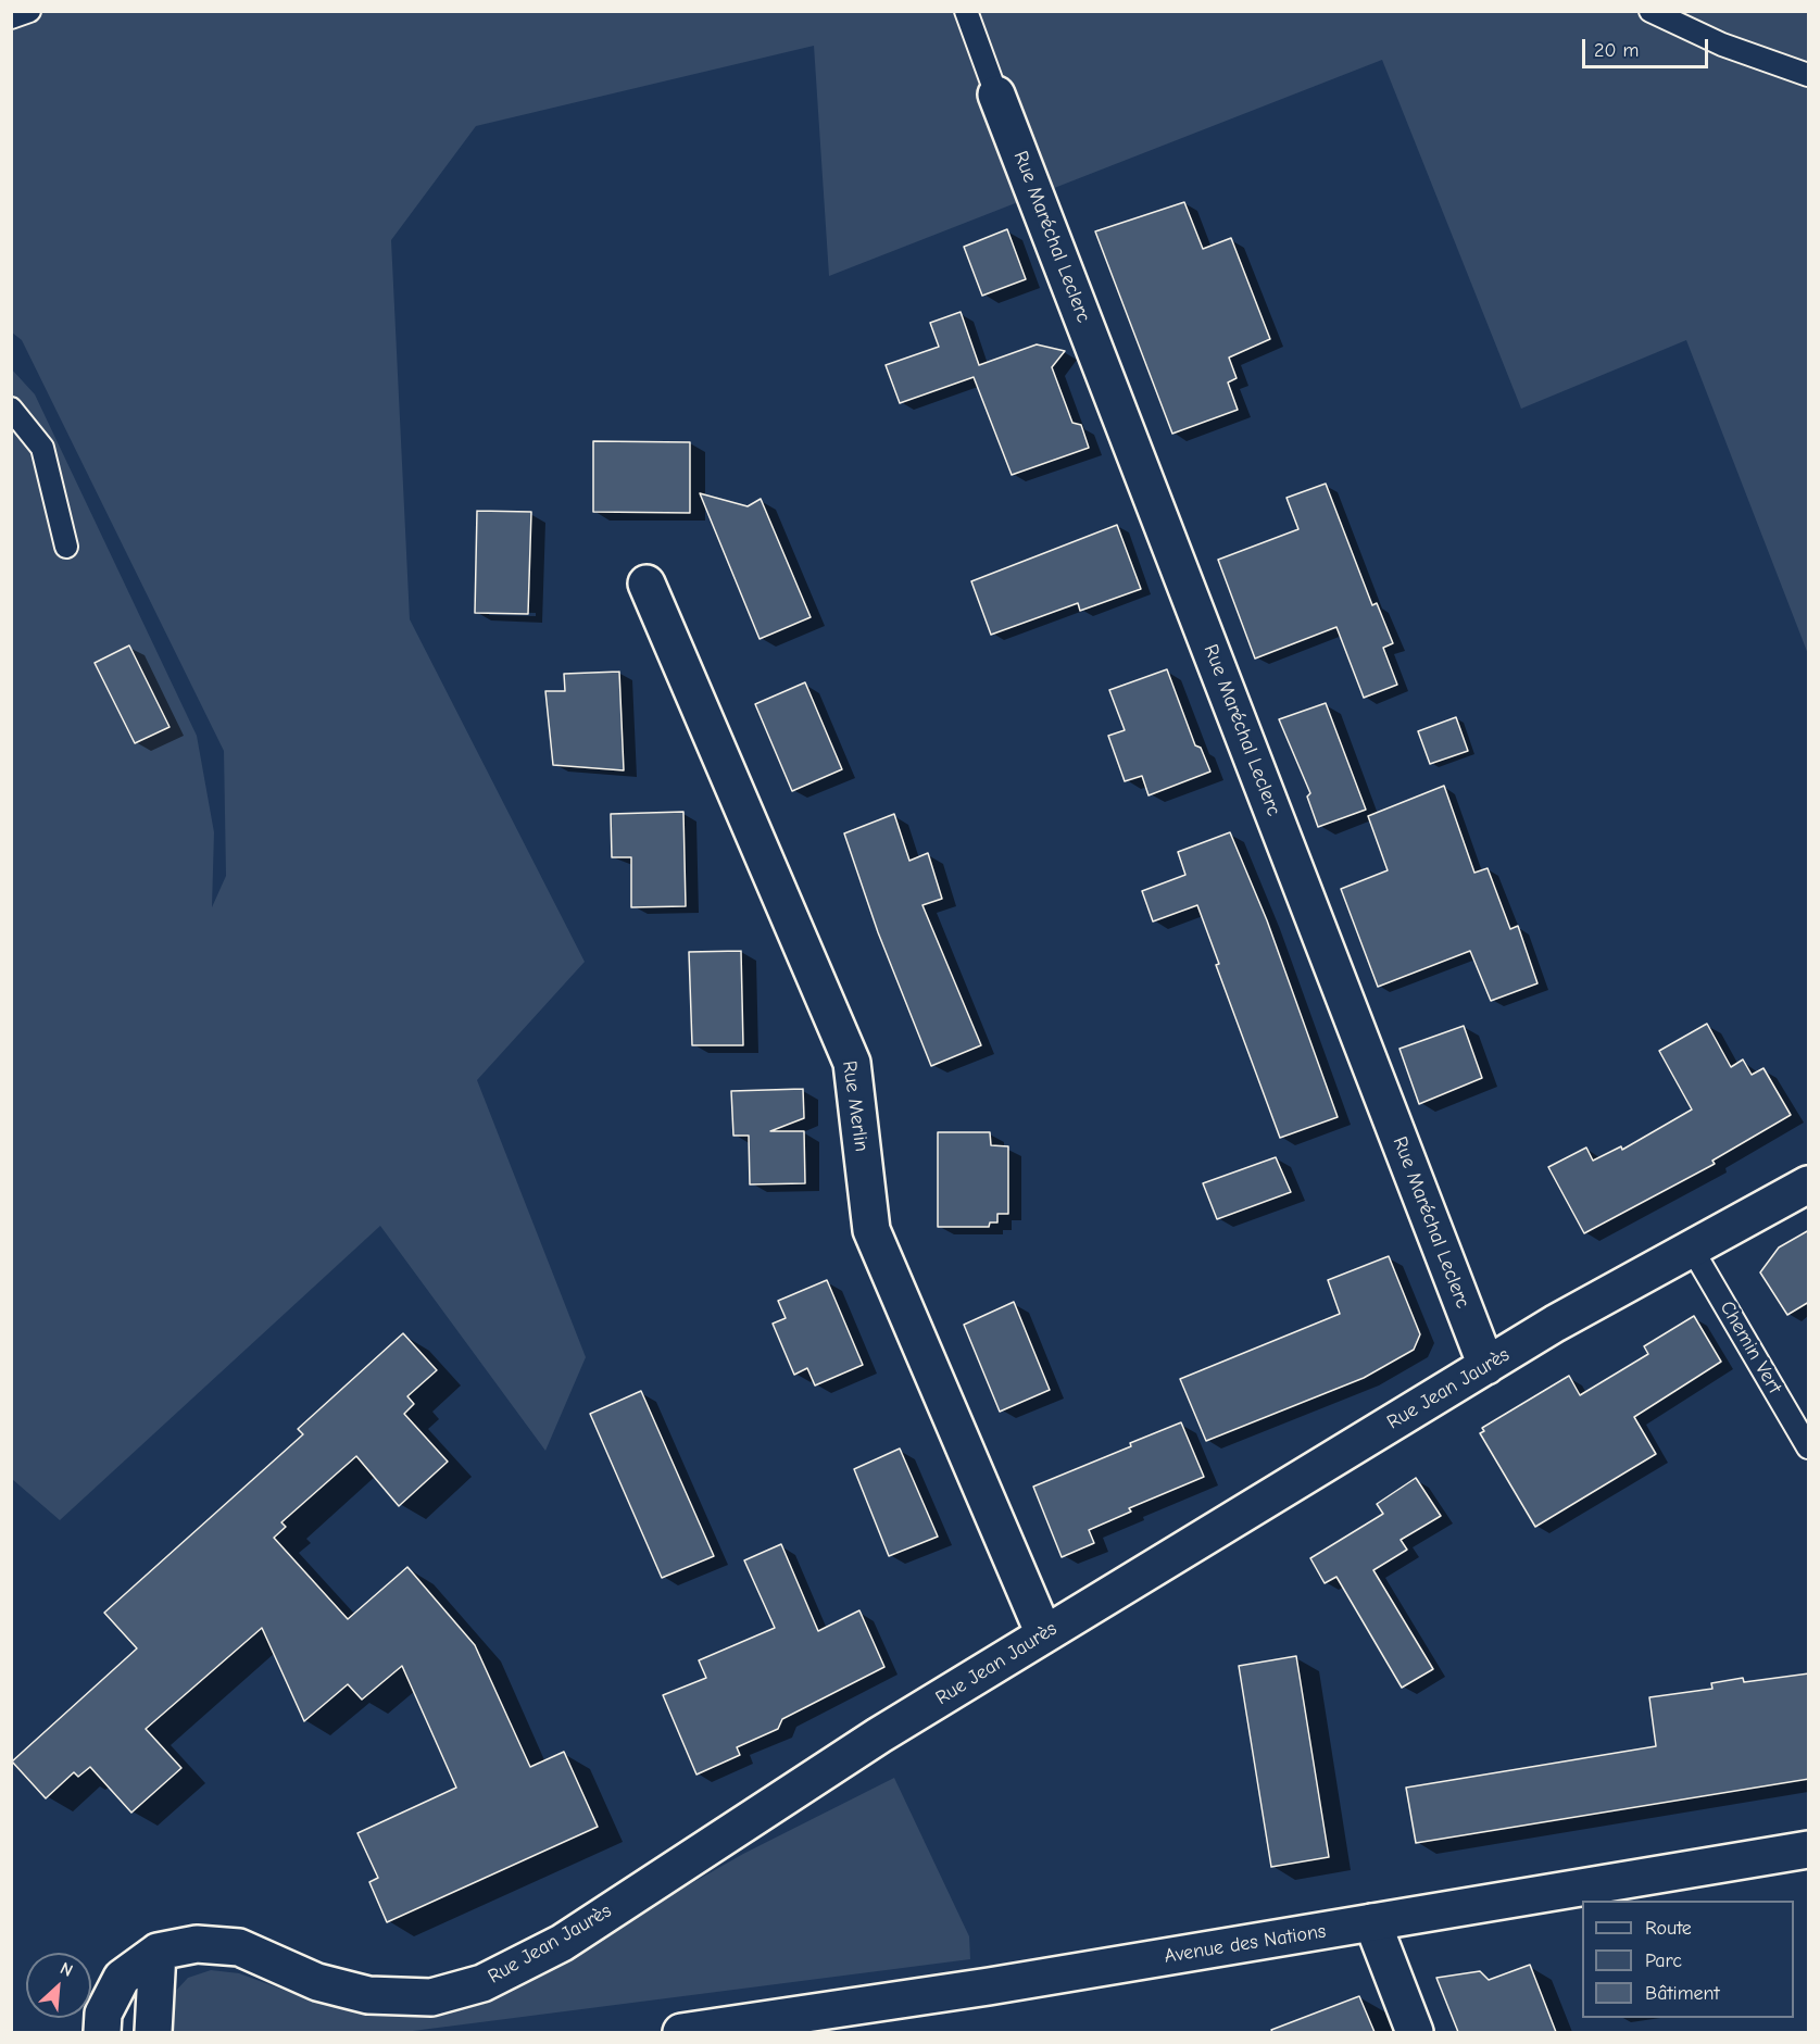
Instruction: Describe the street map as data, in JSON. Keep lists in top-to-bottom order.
{
  "streets": {
    "street": [
      "Rue Maréchal Leclerc",
      "Rue Merlin",
      "Rue Jean Jaurès",
      "Avenue des Nations"
    ],
    "lane": ["Chemin Vert"]
  },
  "crossings": [
    ["Rue Maréchal Leclerc", "Rue Jean Jaurès"],
    ["Rue Merlin", "Rue Jean Jaurès"],
    ["Chemin Vert", "Rue Jean Jaurès"]
  ],
  "legend": ["Route", "Parc", "Bâtiment"],
  "scale_bar": "20 m",
  "north": "top right"
}
